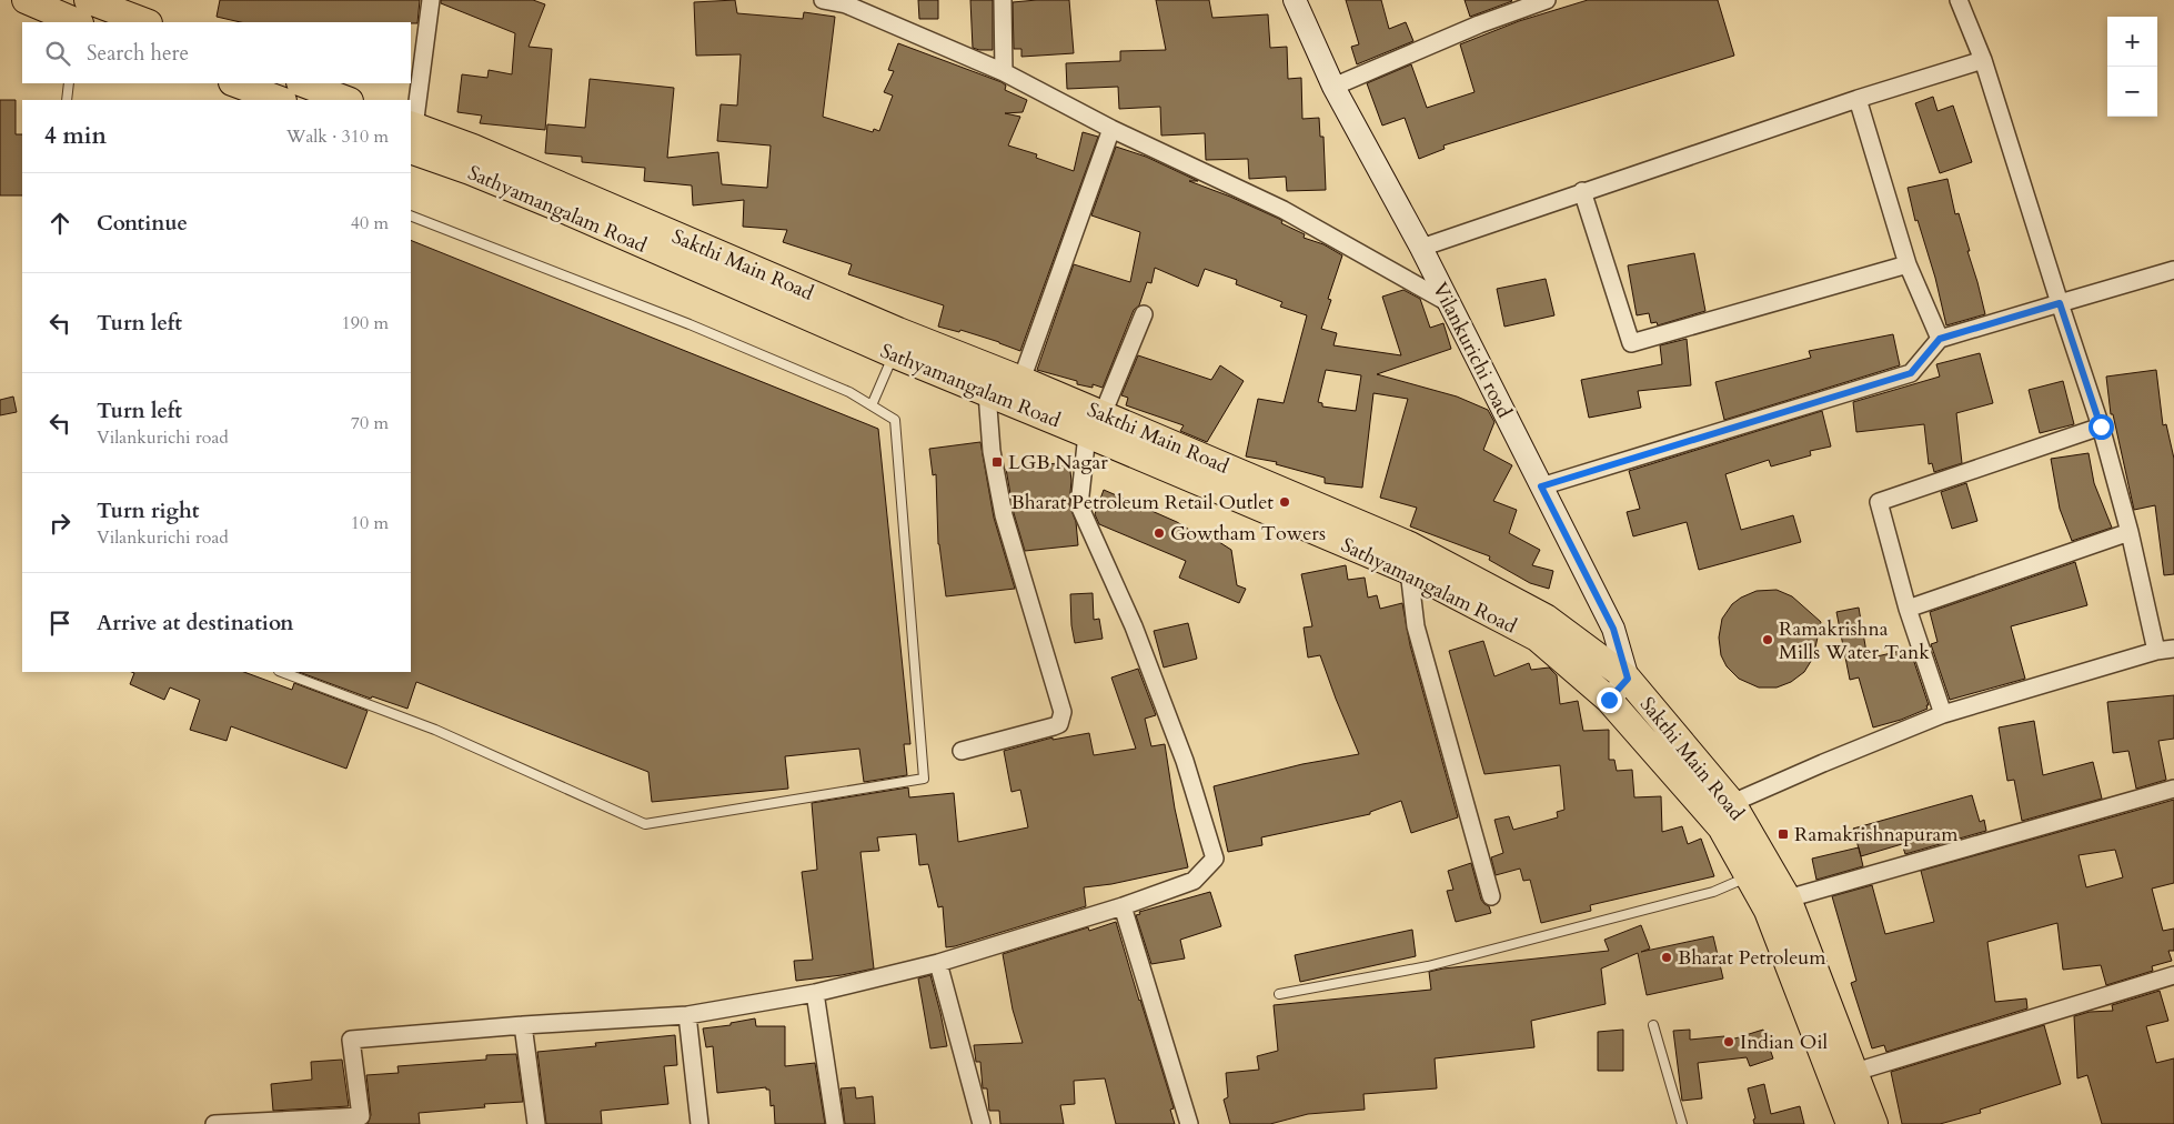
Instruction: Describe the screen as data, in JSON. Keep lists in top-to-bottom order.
{
  "streets": {
    "highway": ["Sathyamangalam Road", "Sakthi Main Road"],
    "main road": ["Vilankurichi road"]
  },
  "crossings": [
    ["Sathyamangalam Road", "Sakthi Main Road"],
    ["Sakthi Main Road", "Vilankurichi road"]
  ],
  "places": {
    "transit": ["LGB Nagar", "Ramakrishnapuram"],
    "other": [
      "Bharat Petroleum Retail Outlet",
      "Gowtham Towers",
      "Ramakrishna Mills Water Tank",
      "Bharat Petroleum",
      "Indian Oil"
    ]
  },
  "page": {
    "map_buttons": ["+", "−"],
    "search": "Search here",
    "heading": ["4 min", "Walk · 310 m"],
    "list": [
      ["Continue", "40 m"],
      ["Turn left", "190 m"],
      ["Turn left", "Vilankurichi road", "70 m"],
      ["Turn right", "Vilankurichi road", "10 m"],
      "Arrive at destination"
    ]
  }
}
